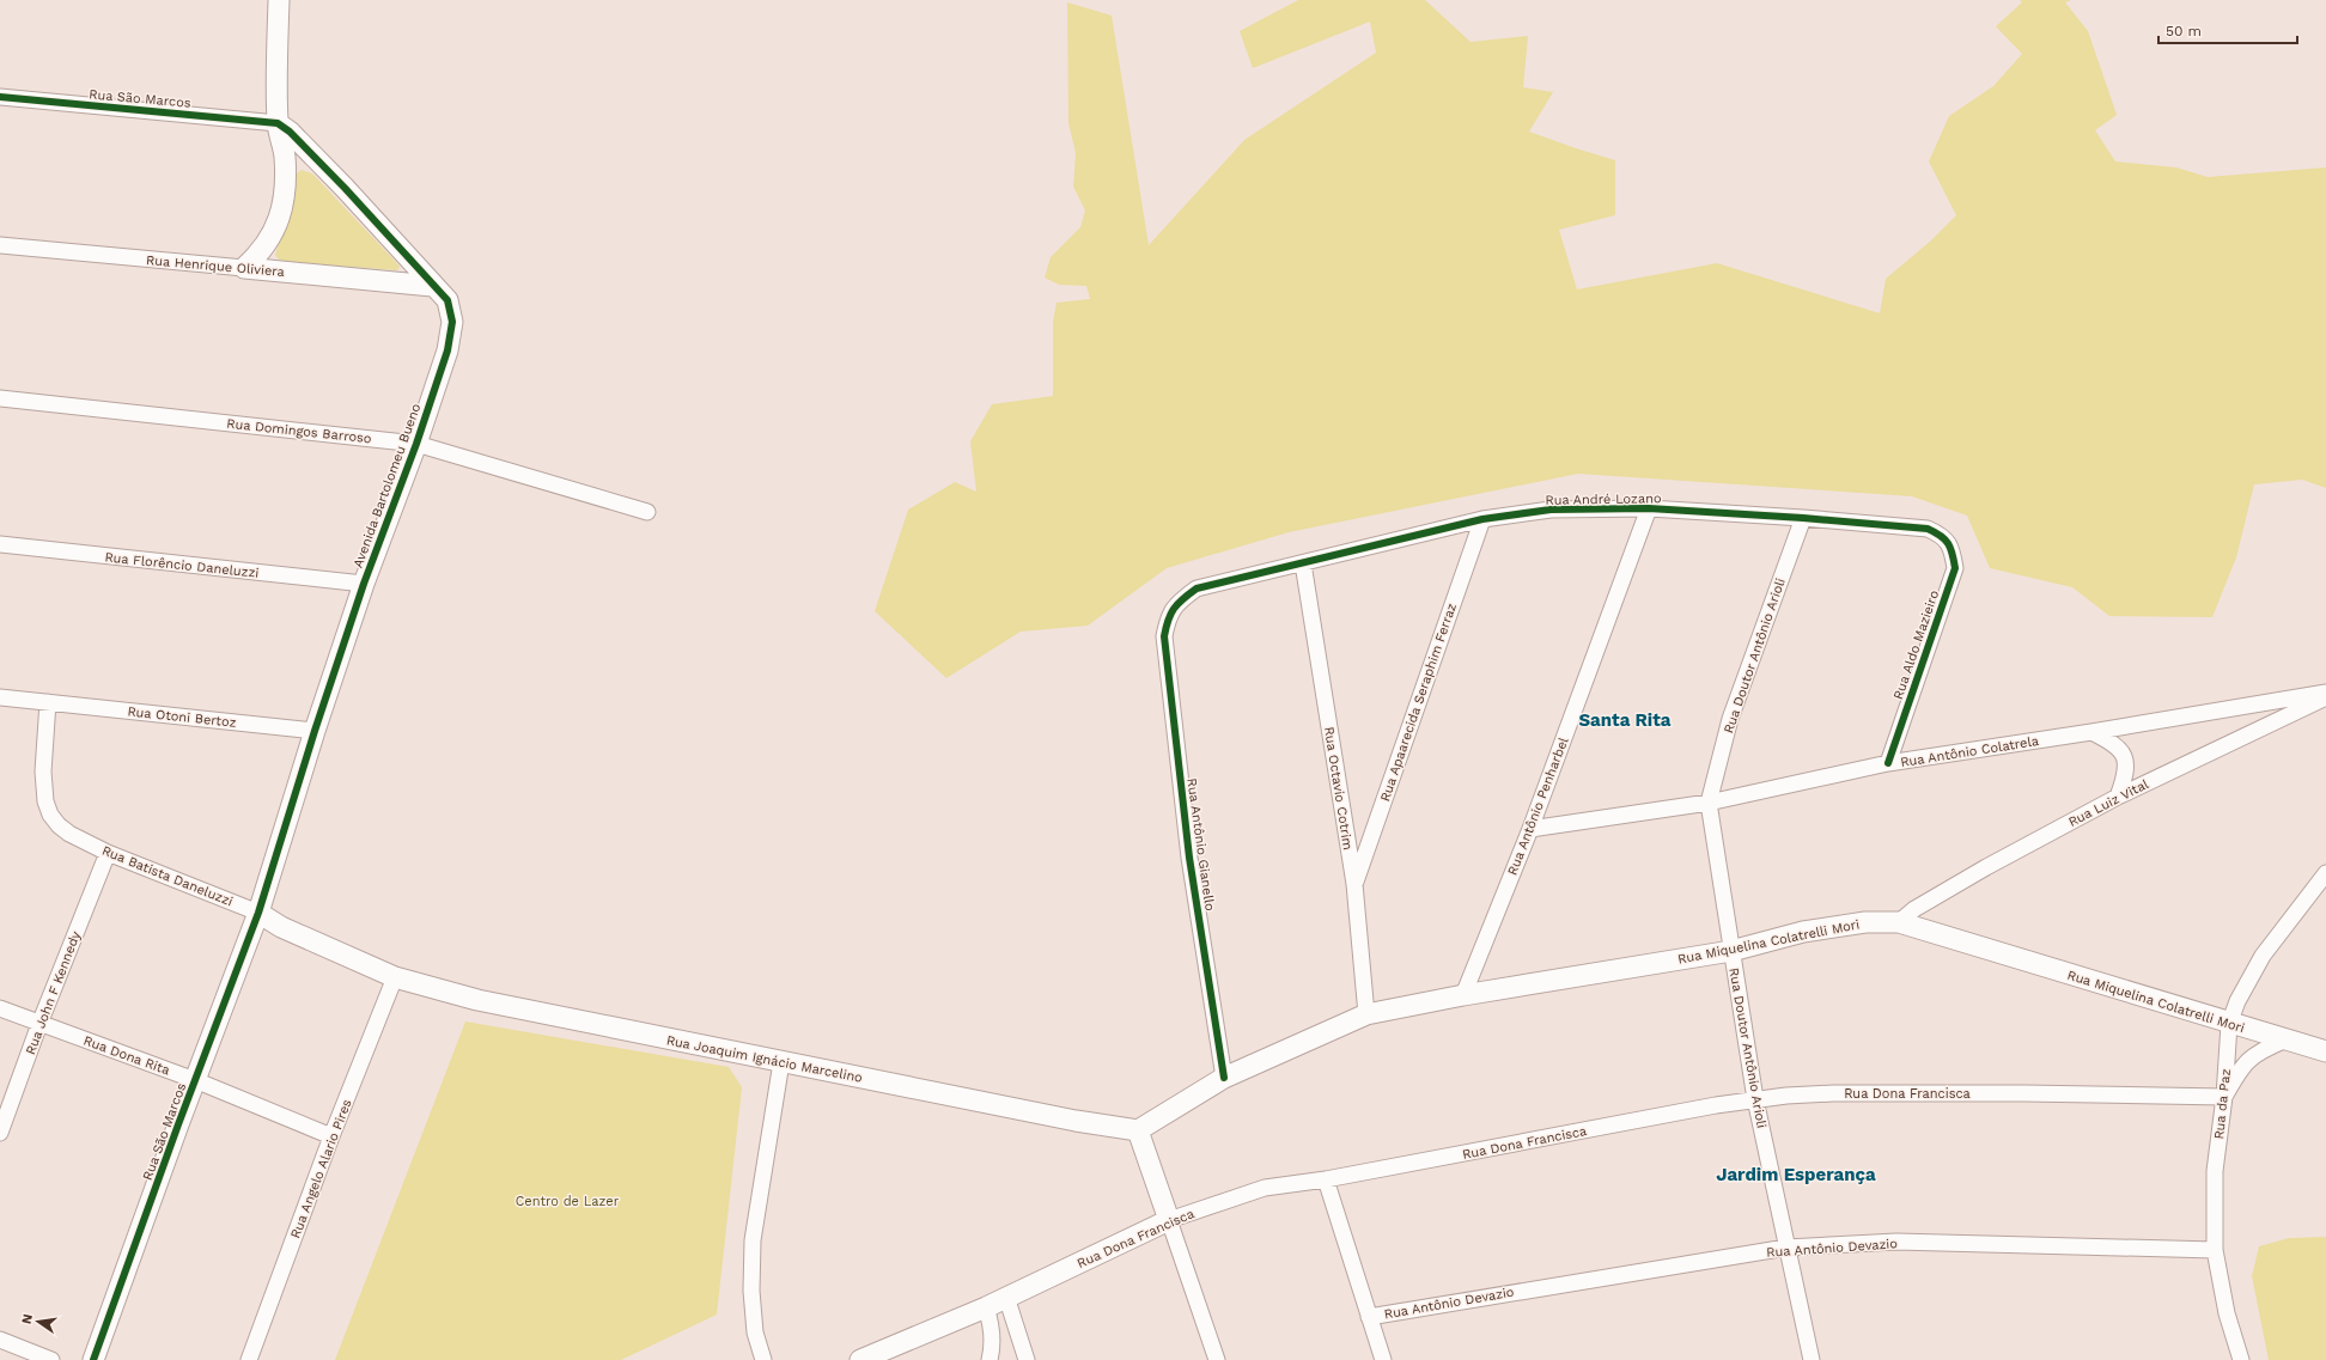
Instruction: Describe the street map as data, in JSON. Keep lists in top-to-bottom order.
{
  "streets": {
    "street": [
      "Rua São Marcos",
      "Rua Henrique Oliviera",
      "Rua Domingos Barroso",
      "Avenida Bartolomeu Bueno",
      "Rua André Lozano",
      "Rua Florêncio Daneluzzi",
      "Rua Aldo Mazieiro",
      "Rua Doutor Antônio Arioli",
      "Rua Apaarecida Seraphim Ferraz",
      "Rua Otoni Bertoz",
      "Rua Antônio Colatrela",
      "Rua Octavio Cotrim",
      "Rua Luiz Vital",
      "Rua Antônio Penharbel",
      "Rua Antônio Gianello",
      "Rua Batista Daneluzzi",
      "Rua Miquelina Colatrelli Mori",
      "Rua John F Kennedy",
      "Rua Dona Rita",
      "Rua Joaquim Ignácio Marcelino",
      "Rua Dona Francisca",
      "Rua da Paz",
      "Rua Angelo Alario Pires",
      "Rua Antônio Devazio"
    ]
  },
  "crossings": [
    ["Rua São Marcos", "Avenida Bartolomeu Bueno"],
    ["Rua São Marcos", "Rua Batista Daneluzzi"],
    ["Rua São Marcos", "Rua Dona Rita"],
    ["Rua Henrique Oliviera", "Avenida Bartolomeu Bueno"],
    ["Rua Domingos Barroso", "Avenida Bartolomeu Bueno"],
    ["Avenida Bartolomeu Bueno", "Rua Florêncio Daneluzzi"],
    ["Avenida Bartolomeu Bueno", "Rua Otoni Bertoz"],
    ["Avenida Bartolomeu Bueno", "Rua Batista Daneluzzi"],
    ["Rua André Lozano", "Rua Aldo Mazieiro"],
    ["Rua André Lozano", "Rua Doutor Antônio Arioli"],
    ["Rua André Lozano", "Rua Apaarecida Seraphim Ferraz"],
    ["Rua André Lozano", "Rua Octavio Cotrim"],
    ["Rua André Lozano", "Rua Antônio Penharbel"],
    ["Rua André Lozano", "Rua Antônio Gianello"],
    ["Rua Aldo Mazieiro", "Rua Antônio Colatrela"],
    ["Rua Doutor Antônio Arioli", "Rua Antônio Colatrela"],
    ["Rua Doutor Antônio Arioli", "Rua Miquelina Colatrelli Mori"],
    ["Rua Doutor Antônio Arioli", "Rua Dona Francisca"],
    ["Rua Doutor Antônio Arioli", "Rua Antônio Devazio"],
    ["Rua Apaarecida Seraphim Ferraz", "Rua Octavio Cotrim"],
    ["Rua Otoni Bertoz", "Rua Batista Daneluzzi"],
    ["Rua Antônio Colatrela", "Rua Antônio Penharbel"],
    ["Rua Octavio Cotrim", "Rua Miquelina Colatrelli Mori"],
    ["Rua Luiz Vital", "Rua Miquelina Colatrelli Mori"],
    ["Rua Antônio Penharbel", "Rua Miquelina Colatrelli Mori"],
    ["Rua Antônio Gianello", "Rua Miquelina Colatrelli Mori"],
    ["Rua Batista Daneluzzi", "Rua John F Kennedy"],
    ["Rua Batista Daneluzzi", "Rua Joaquim Ignácio Marcelino"],
    ["Rua Batista Daneluzzi", "Rua Angelo Alario Pires"],
    ["Rua Miquelina Colatrelli Mori", "Rua Joaquim Ignácio Marcelino"],
    ["Rua Miquelina Colatrelli Mori", "Rua da Paz"],
    ["Rua John F Kennedy", "Rua Dona Rita"],
    ["Rua Dona Rita", "Rua Angelo Alario Pires"],
    ["Rua Joaquim Ignácio Marcelino", "Rua Angelo Alario Pires"],
    ["Rua Dona Francisca", "Rua da Paz"],
    ["Rua da Paz", "Rua Antônio Devazio"]
  ],
  "districts": ["Santa Rita", "Jardim Esperança"],
  "parks": ["Centro de Lazer"],
  "scale_bar": "50 m",
  "north": "left"
}
